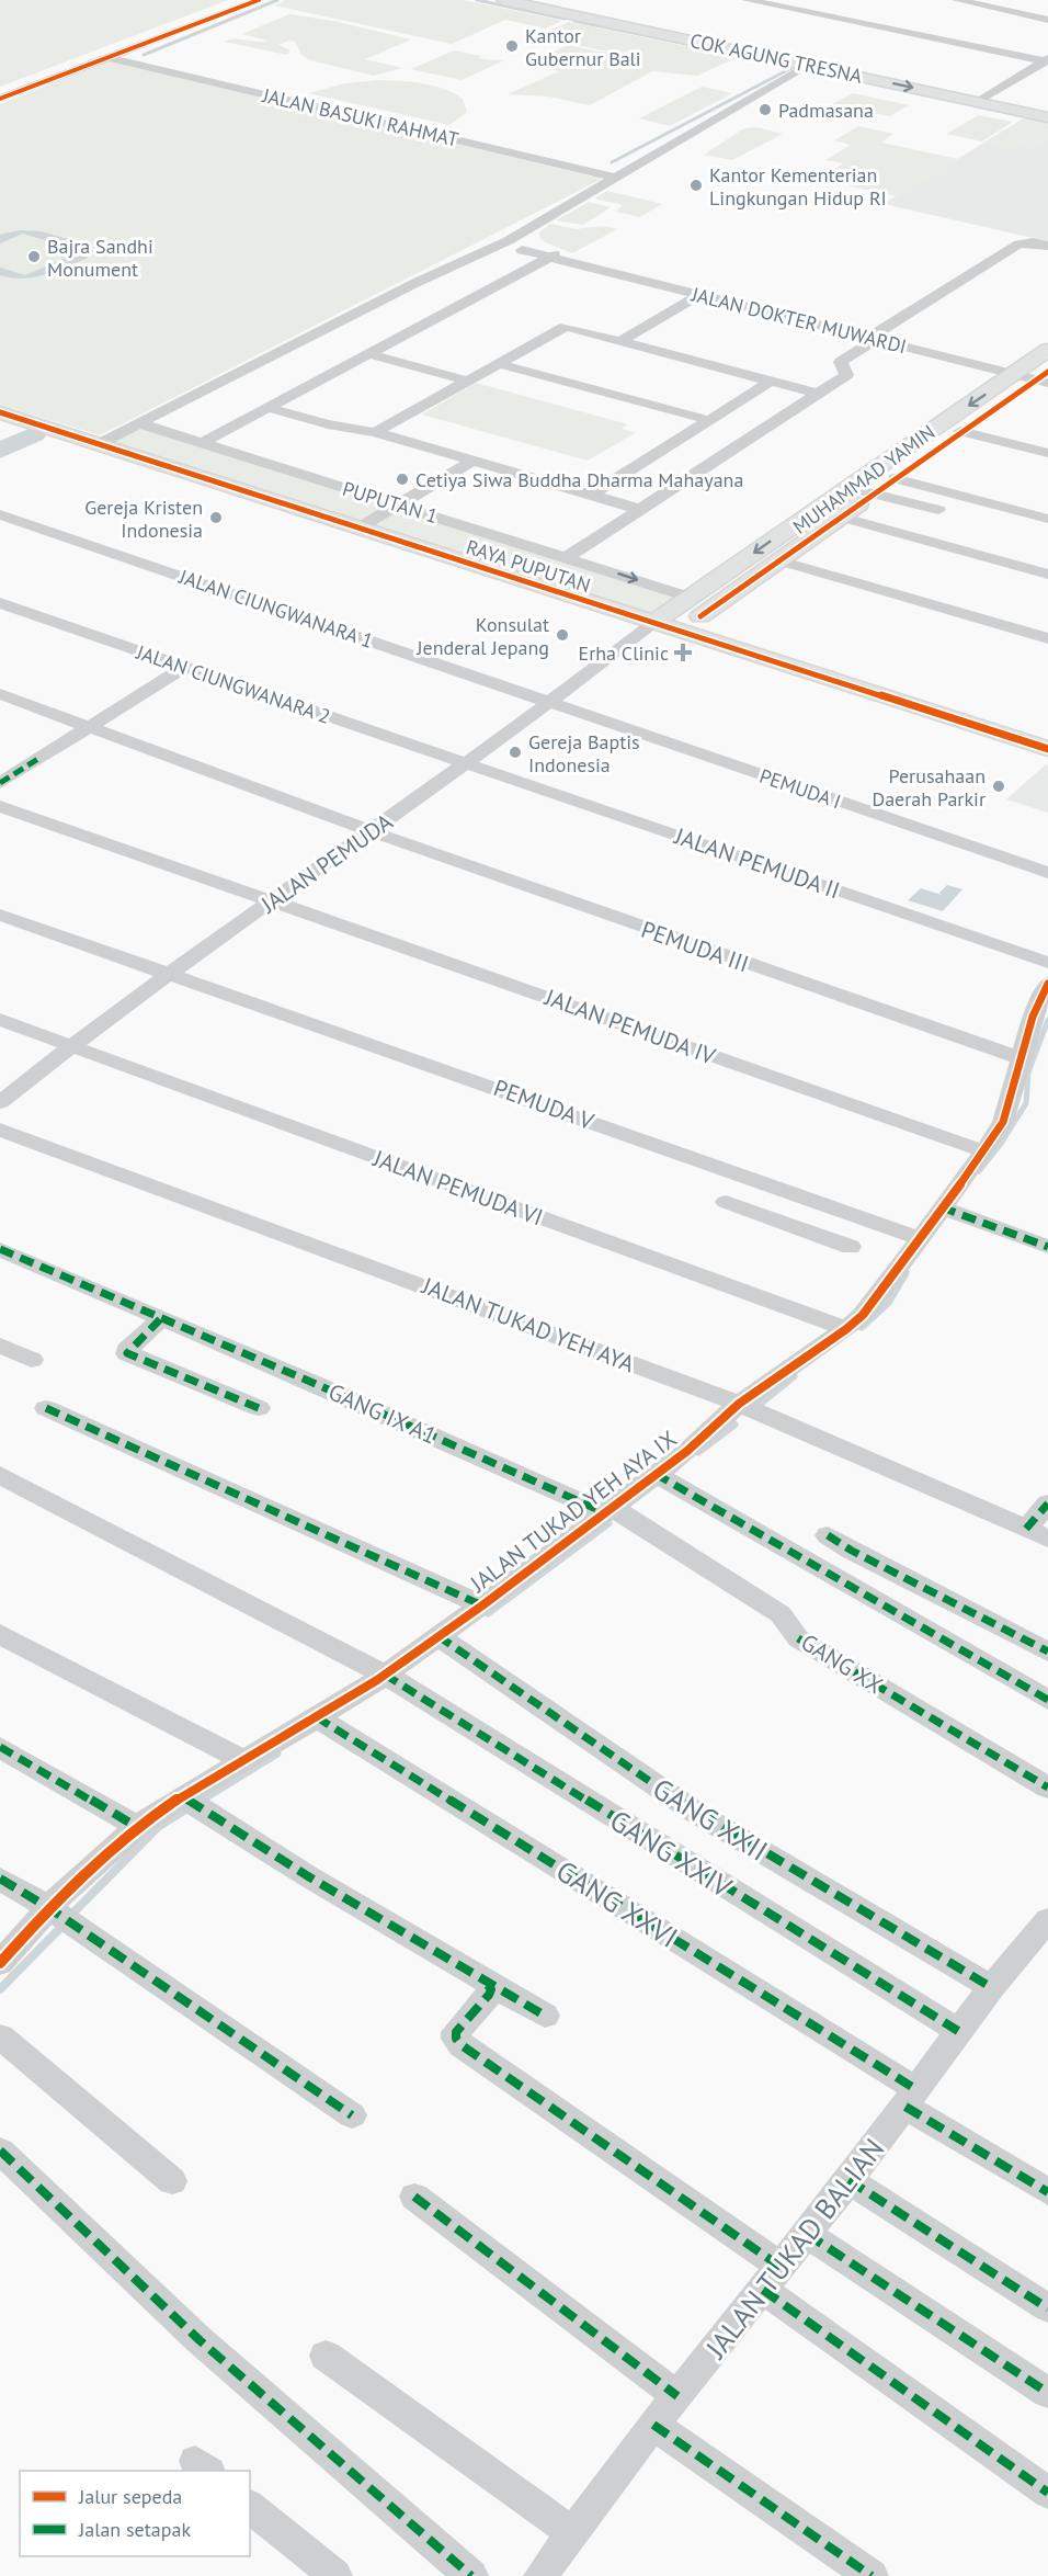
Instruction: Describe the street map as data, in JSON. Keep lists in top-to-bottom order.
{
  "streets": {
    "main road": ["COK AGUNG TRESNA", "MUHAMMAD YAMIN", "RAYA PUPUTAN"],
    "street": [
      "JALAN BASUKI RAHMAT",
      "JALAN DOKTER MUWARDI",
      "PUPUTAN 1",
      "JALAN CIUNGWANARA 1",
      "JALAN CIUNGWANARA 2",
      "PEMUDA I",
      "JALAN PEMUDA",
      "JALAN PEMUDA II",
      "PEMUDA III",
      "JALAN PEMUDA IV",
      "PEMUDA V",
      "JALAN PEMUDA VI",
      "JALAN TUKAD YEH AYA",
      "GANG IX A1",
      "JALAN TUKAD YEH AYA IX",
      "GANG XX",
      "GANG XXII",
      "GANG XXIV",
      "GANG XXVI",
      "JALAN TUKAD BALIAN"
    ]
  },
  "crossings": [
    ["JALAN DOKTER MUWARDI", "MUHAMMAD YAMIN"],
    ["MUHAMMAD YAMIN", "PUPUTAN 1"],
    ["MUHAMMAD YAMIN", "RAYA PUPUTAN"],
    ["MUHAMMAD YAMIN", "JALAN PEMUDA"],
    ["RAYA PUPUTAN", "JALAN PEMUDA"],
    ["JALAN CIUNGWANARA 1", "PEMUDA I"],
    ["JALAN CIUNGWANARA 1", "JALAN PEMUDA"],
    ["JALAN CIUNGWANARA 2", "JALAN PEMUDA"],
    ["JALAN CIUNGWANARA 2", "JALAN PEMUDA II"],
    ["PEMUDA I", "JALAN PEMUDA"],
    ["JALAN PEMUDA", "JALAN PEMUDA II"],
    ["JALAN PEMUDA", "PEMUDA III"],
    ["JALAN PEMUDA", "JALAN PEMUDA IV"],
    ["JALAN PEMUDA", "PEMUDA V"],
    ["JALAN PEMUDA", "JALAN PEMUDA VI"],
    ["PEMUDA III", "JALAN TUKAD YEH AYA IX"],
    ["JALAN PEMUDA IV", "JALAN TUKAD YEH AYA IX"],
    ["PEMUDA V", "JALAN TUKAD YEH AYA IX"],
    ["JALAN PEMUDA VI", "JALAN TUKAD YEH AYA IX"],
    ["JALAN TUKAD YEH AYA", "JALAN TUKAD YEH AYA IX"],
    ["GANG IX A1", "JALAN TUKAD YEH AYA IX"],
    ["GANG IX A1", "GANG XX"],
    ["JALAN TUKAD YEH AYA IX", "GANG XX"],
    ["JALAN TUKAD YEH AYA IX", "GANG XXII"],
    ["JALAN TUKAD YEH AYA IX", "GANG XXIV"],
    ["JALAN TUKAD YEH AYA IX", "GANG XXVI"],
    ["GANG XXII", "JALAN TUKAD BALIAN"],
    ["GANG XXIV", "JALAN TUKAD BALIAN"],
    ["GANG XXVI", "JALAN TUKAD BALIAN"]
  ],
  "places": {
    "other": [
      "Kantor Gubernur Bali",
      "Padmasana",
      "Kantor Kementerian Lingkungan Hidup RI",
      "Bajra Sandhi Monument",
      "Cetiya Siwa Buddha Dharma Mahayana",
      "Gereja Kristen Indonesia",
      "Konsulat Jenderal Jepang",
      "Gereja Baptis Indonesia",
      "Perusahaan Daerah Parkir"
    ],
    "health": ["Erha Clinic"]
  },
  "legend": ["Jalur sepeda", "Jalan setapak"]
}
